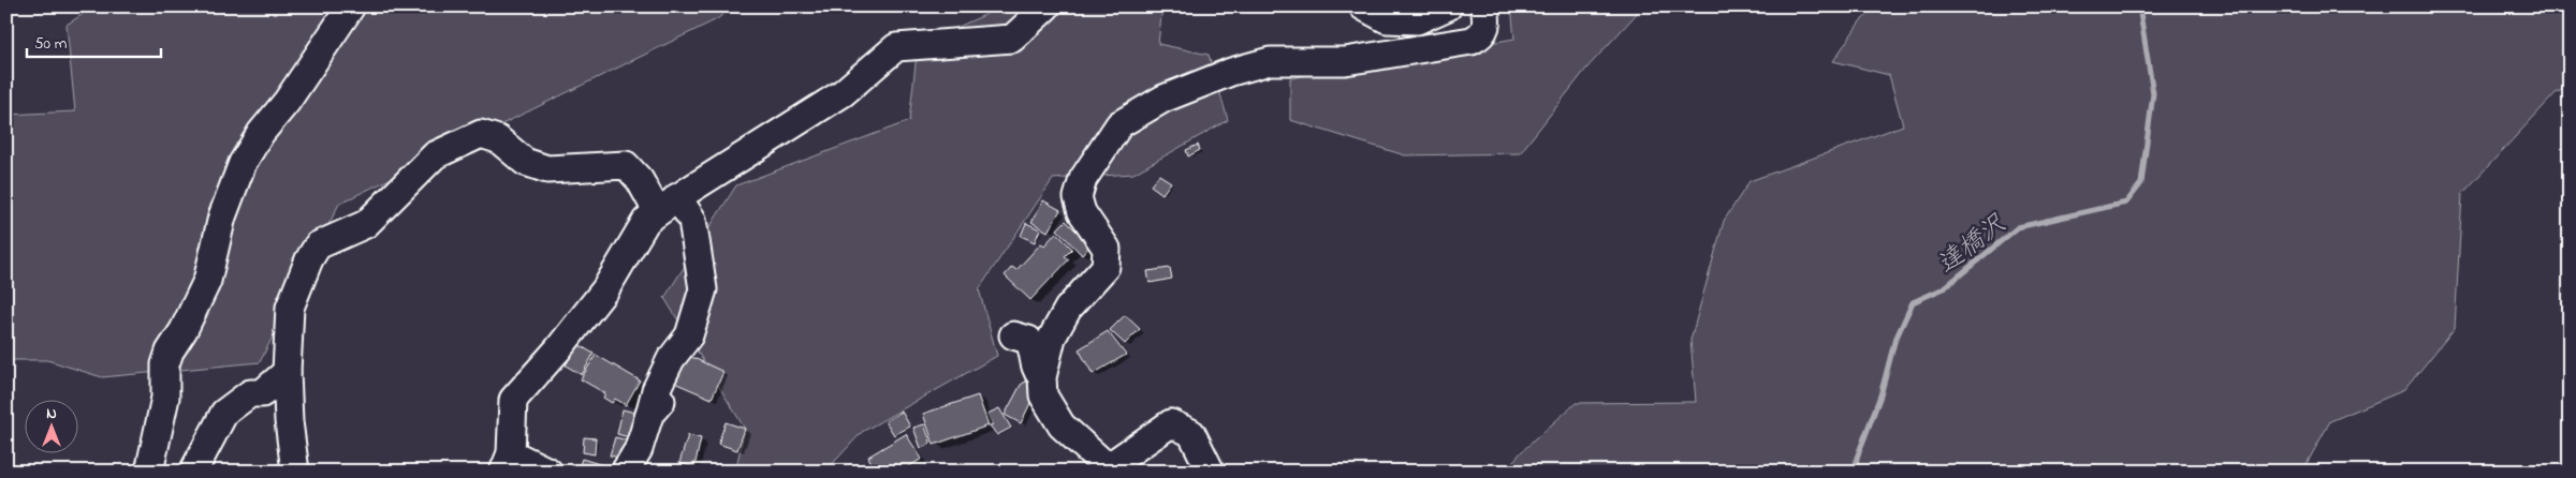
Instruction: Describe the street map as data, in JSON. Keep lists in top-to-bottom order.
{
  "water": ["達橋沢"],
  "scale_bar": "50 m",
  "north": "top"
}
